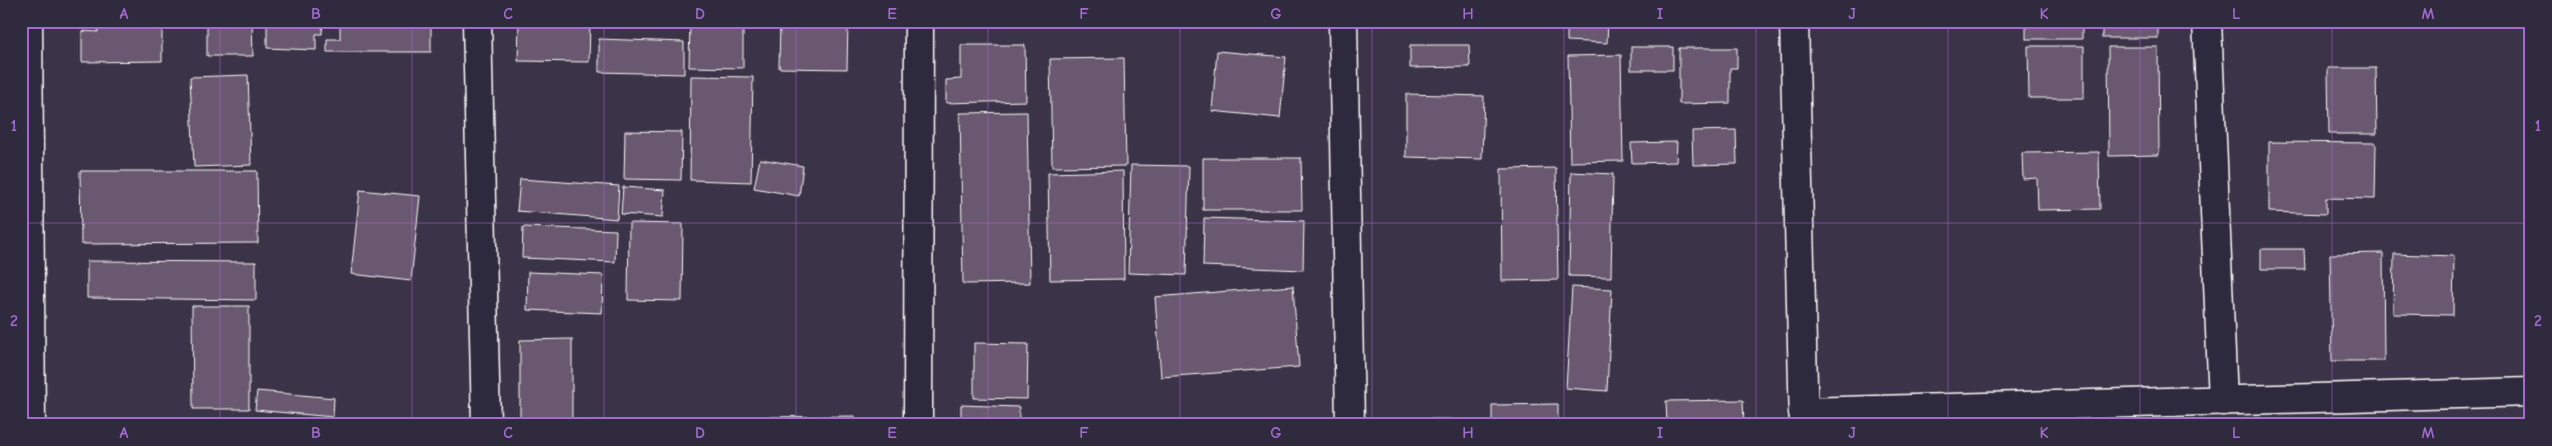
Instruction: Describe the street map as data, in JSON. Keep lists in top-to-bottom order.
{
  "grid": {
    "columns": [
      "A",
      "B",
      "C",
      "D",
      "E",
      "F",
      "G",
      "H",
      "I",
      "J",
      "K",
      "L",
      "M"
    ],
    "rows": ["1", "2"]
  }
}
